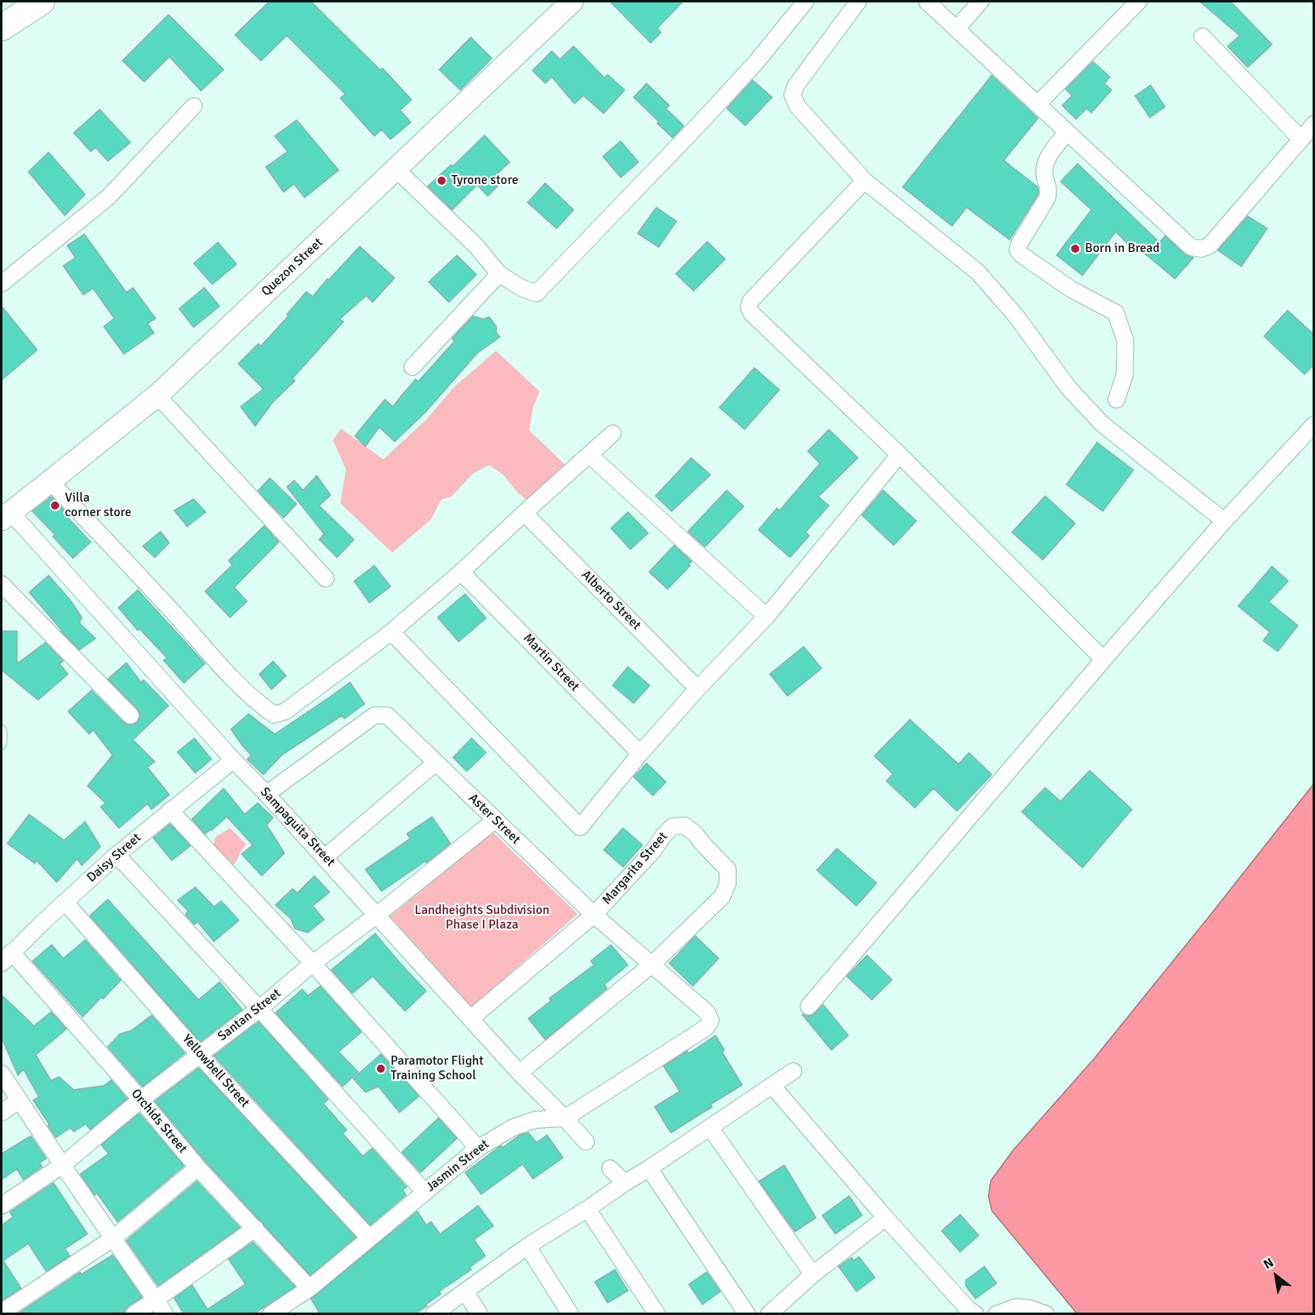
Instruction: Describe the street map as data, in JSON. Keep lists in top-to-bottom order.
{
  "streets": {
    "main road": ["Quezon Street"],
    "street": [
      "Alberto Street",
      "Martin Street",
      "Aster Street",
      "Sampaguita Street",
      "Daisy Street",
      "Margarita Street",
      "Santan Street",
      "Yellowbell Street",
      "Orchids Street",
      "Jasmin Street"
    ]
  },
  "crossings": [
    ["Quezon Street", "Sampaguita Street"],
    ["Aster Street", "Sampaguita Street"],
    ["Aster Street", "Margarita Street"],
    ["Aster Street", "Santan Street"],
    ["Aster Street", "Jasmin Street"],
    ["Sampaguita Street", "Daisy Street"],
    ["Sampaguita Street", "Margarita Street"],
    ["Sampaguita Street", "Santan Street"],
    ["Sampaguita Street", "Jasmin Street"],
    ["Daisy Street", "Yellowbell Street"],
    ["Daisy Street", "Orchids Street"],
    ["Santan Street", "Yellowbell Street"],
    ["Santan Street", "Orchids Street"],
    ["Yellowbell Street", "Jasmin Street"],
    ["Orchids Street", "Jasmin Street"]
  ],
  "parks": ["Landheights Subdivision Phase I Plaza"],
  "places": [
    "Tyrone store",
    "Born in Bread",
    "Villa corner store",
    "Paramotor Flight Training School"
  ],
  "north": "top left"
}
